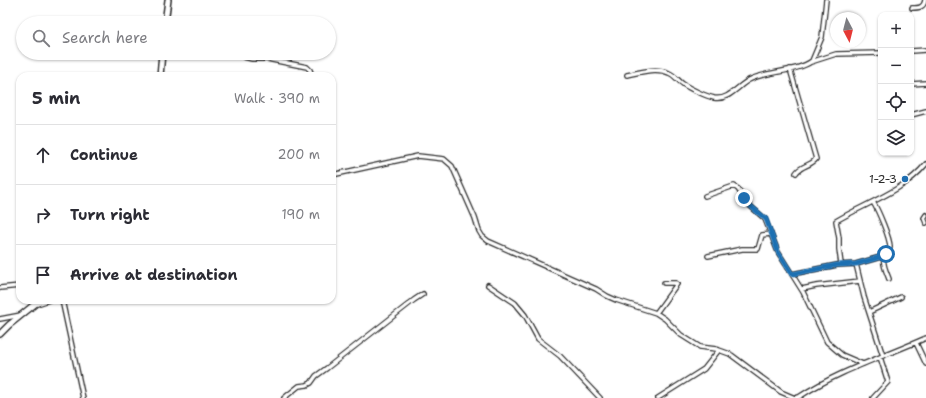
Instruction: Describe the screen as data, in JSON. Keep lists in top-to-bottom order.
{
  "places": ["1-2-3"],
  "north": "bottom",
  "page": {
    "map_buttons": ["+", "−"],
    "search": "Search here",
    "heading": ["5 min", "Walk · 390 m"],
    "list": [
      ["Continue", "200 m"],
      ["Turn right", "190 m"],
      "Arrive at destination"
    ]
  }
}
